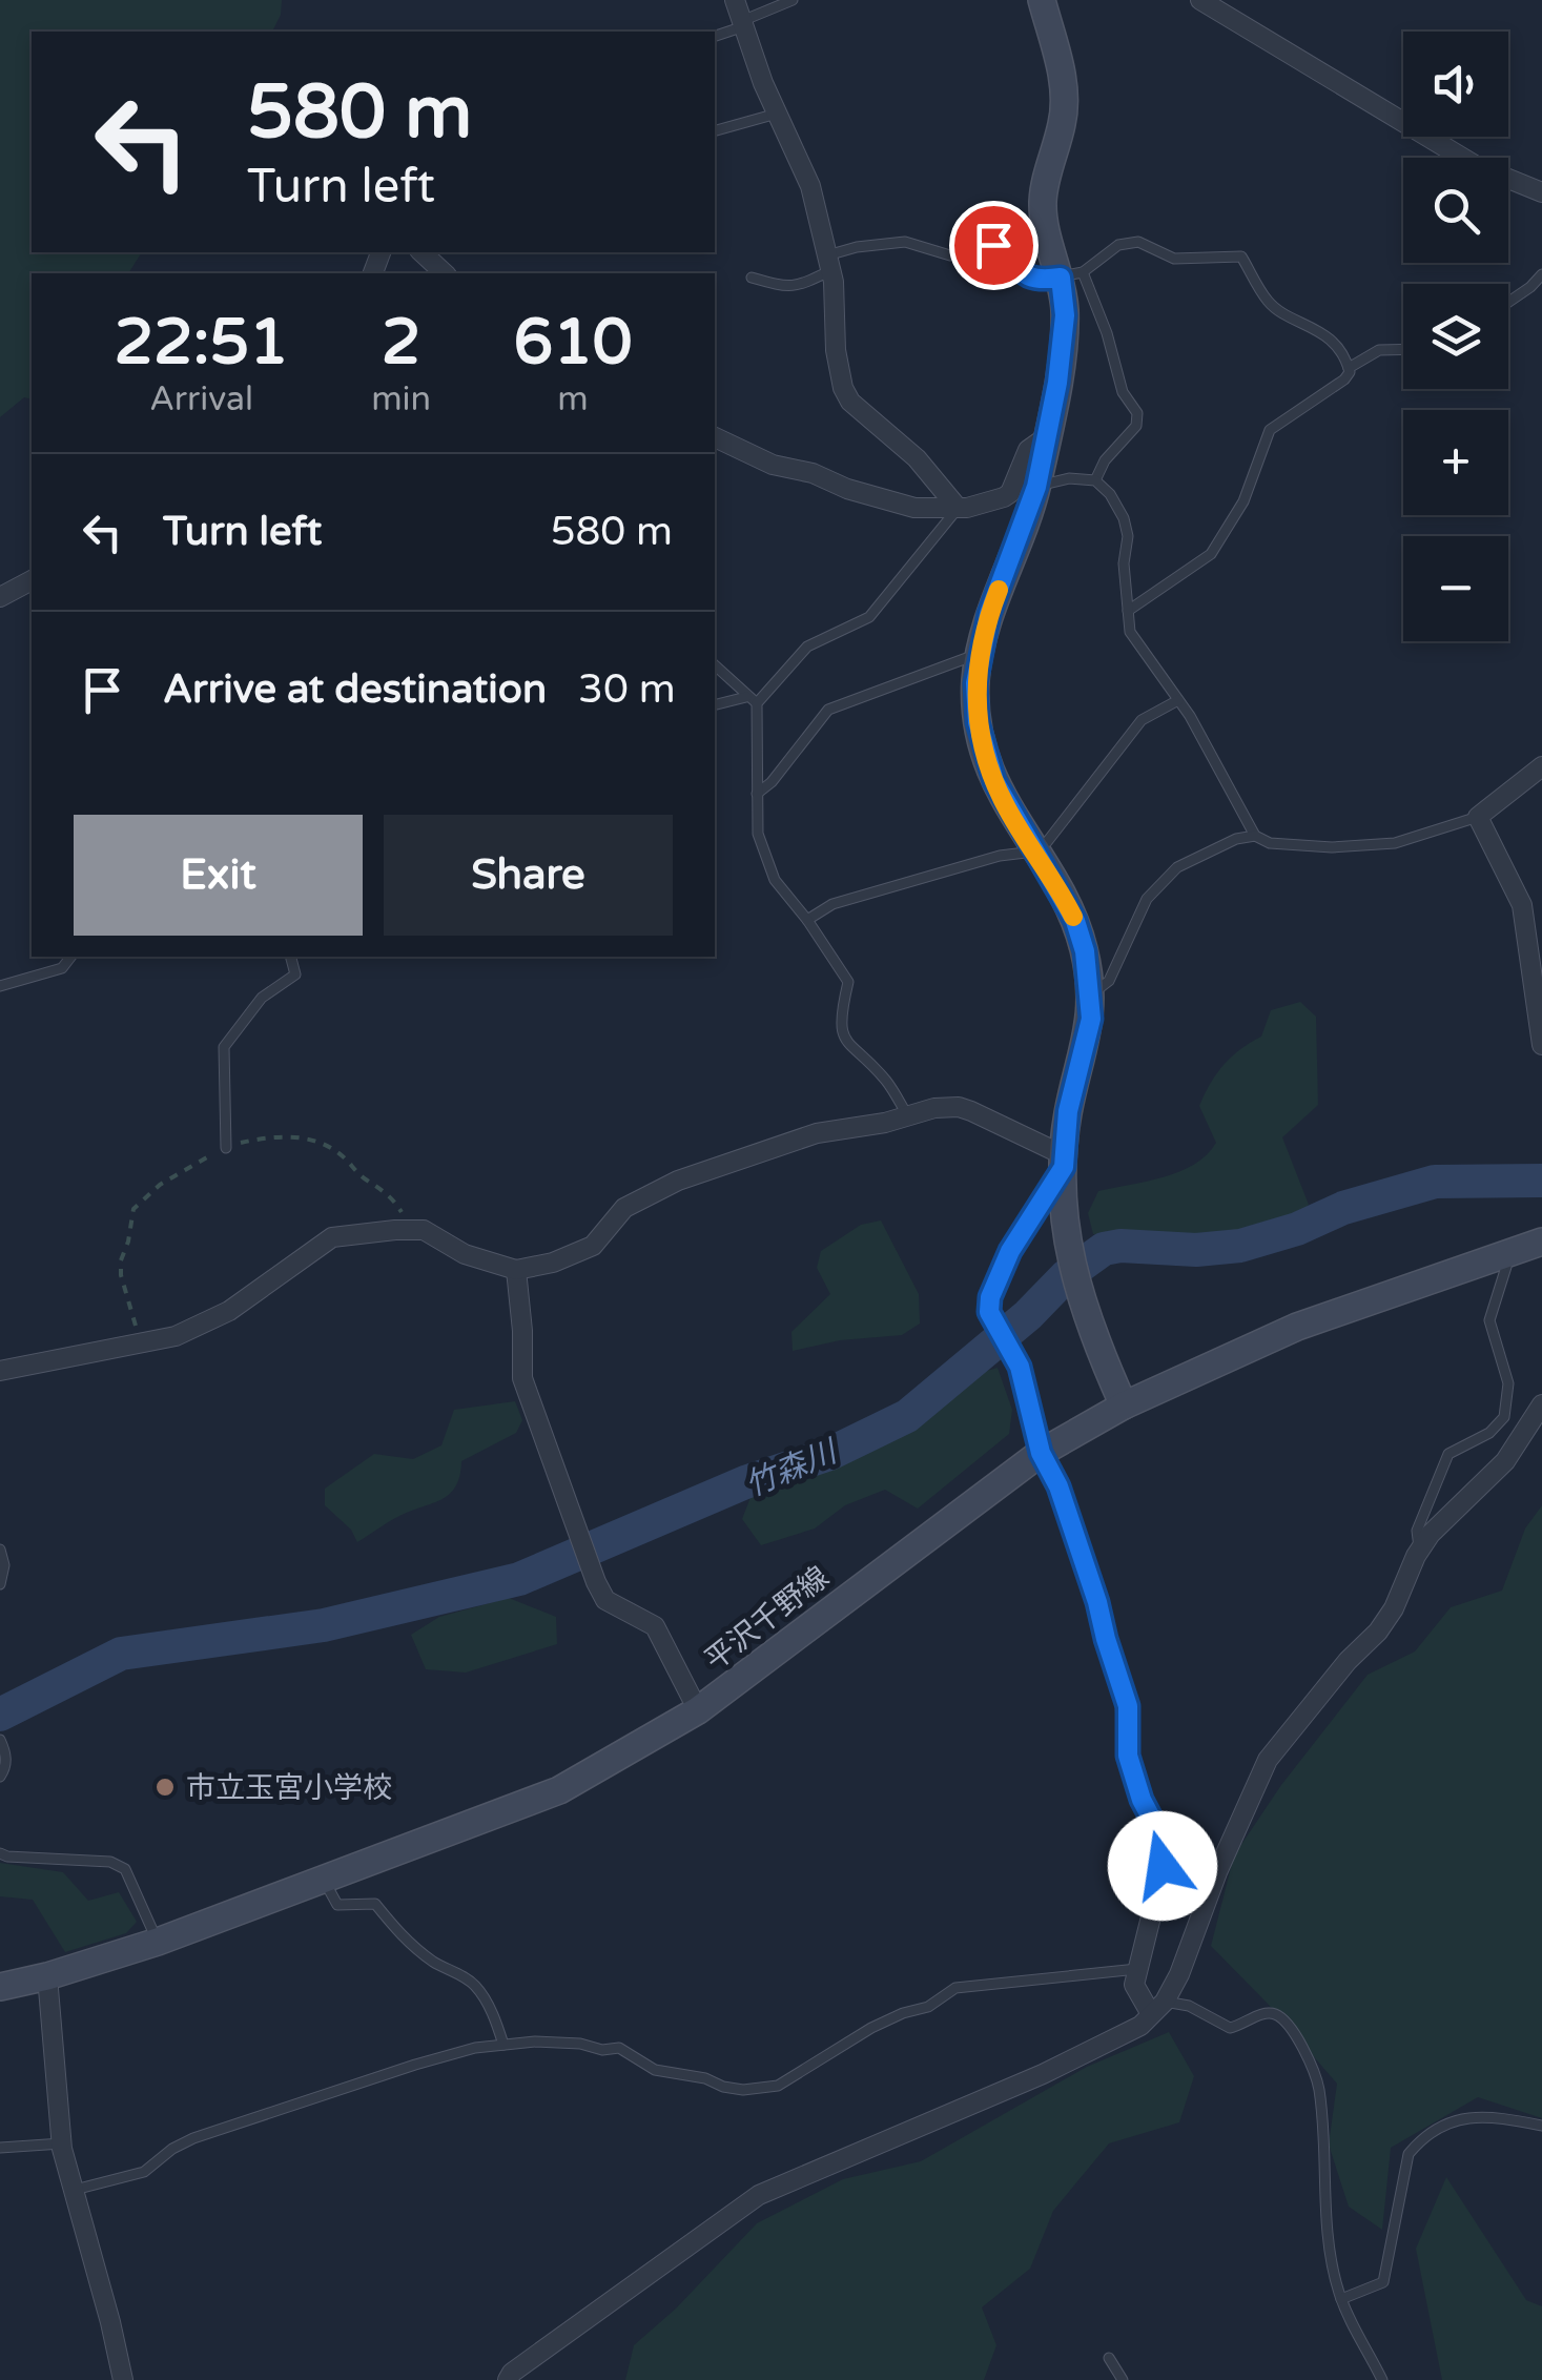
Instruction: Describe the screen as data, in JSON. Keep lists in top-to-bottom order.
{
  "streets": {
    "main road": ["平沢千野線"]
  },
  "water": ["竹森川"],
  "places": ["市立玉宮小学校"],
  "page": {
    "map_buttons": ["+", "−"],
    "turn": ["580 m", "Turn left"],
    "eta": [
      "22:51",
      "Arrival",
      "2",
      "min",
      "610",
      "m"
    ],
    "list": [
      {
        "name": "Turn left",
        "value": "580 m"
      },
      {
        "name": "Arrive at destination",
        "value": "30 m"
      }
    ],
    "buttons": ["Exit", "Share"]
  }
}
